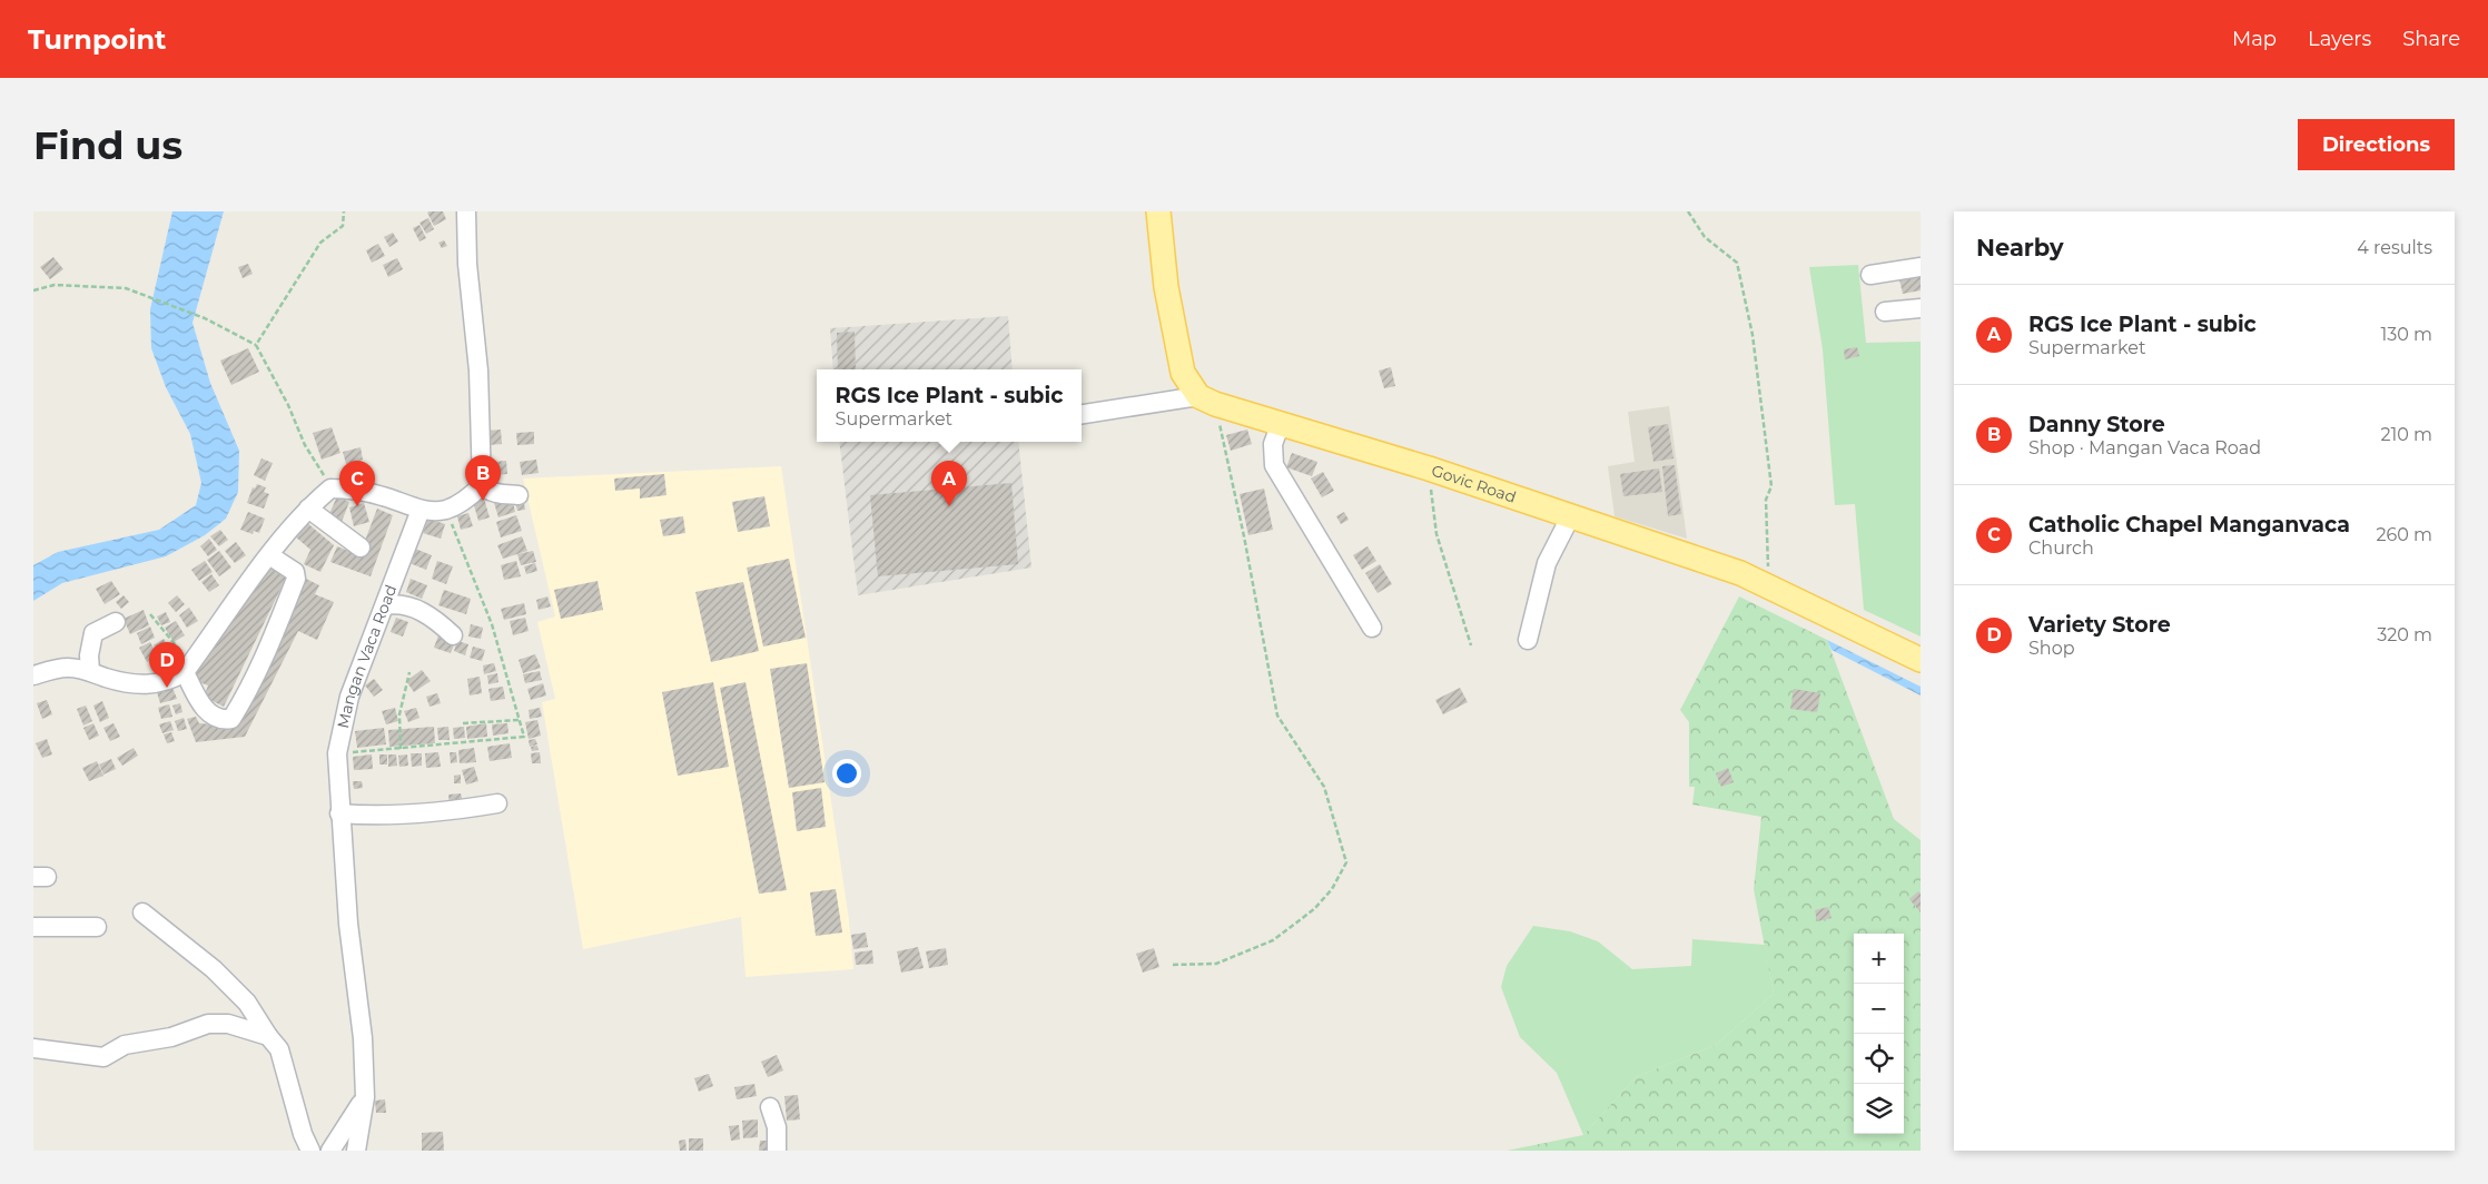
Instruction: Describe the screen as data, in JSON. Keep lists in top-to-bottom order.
{
  "streets": {
    "main road": ["Govic Road"],
    "street": ["Mangan Vaca Road"]
  },
  "page": {
    "header": "Turnpoint",
    "nav": ["Map", "Layers", "Share"],
    "buttons": "Directions",
    "title": "Find us",
    "heading": ["Nearby", "4 results"],
    "list": [
      {
        "mark": "A",
        "name": "RGS Ice Plant - subic",
        "note": "Supermarket",
        "value": "130 m"
      },
      {
        "mark": "B",
        "name": "Danny Store",
        "note": "Shop · Mangan Vaca Road",
        "value": "210 m"
      },
      {
        "mark": "C",
        "name": "Catholic Chapel Manganvaca",
        "note": "Church",
        "value": "260 m"
      },
      {
        "mark": "D",
        "name": "Variety Store",
        "note": "Shop",
        "value": "320 m"
      }
    ],
    "popup": ["RGS Ice Plant - subic", "Supermarket"],
    "pins": [
      "B",
      "A",
      "C",
      "D"
    ],
    "map_buttons": ["+", "−"]
  }
}
